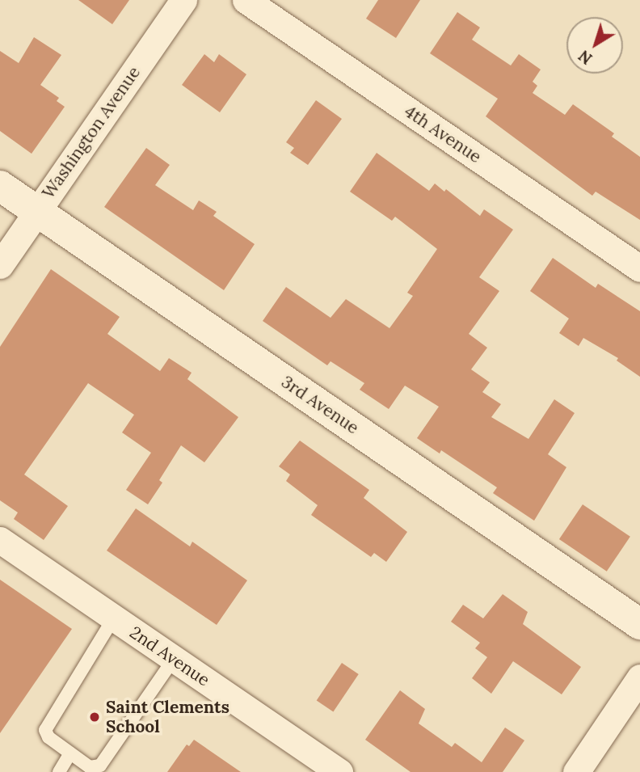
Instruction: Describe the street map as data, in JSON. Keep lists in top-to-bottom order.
{
  "streets": {
    "street": [
      "Washington Avenue",
      "4th Avenue",
      "3rd Avenue",
      "2nd Avenue"
    ]
  },
  "crossings": [
    ["Washington Avenue", "3rd Avenue"]
  ],
  "places": ["Saint Clements School"],
  "north": "bottom left"
}
